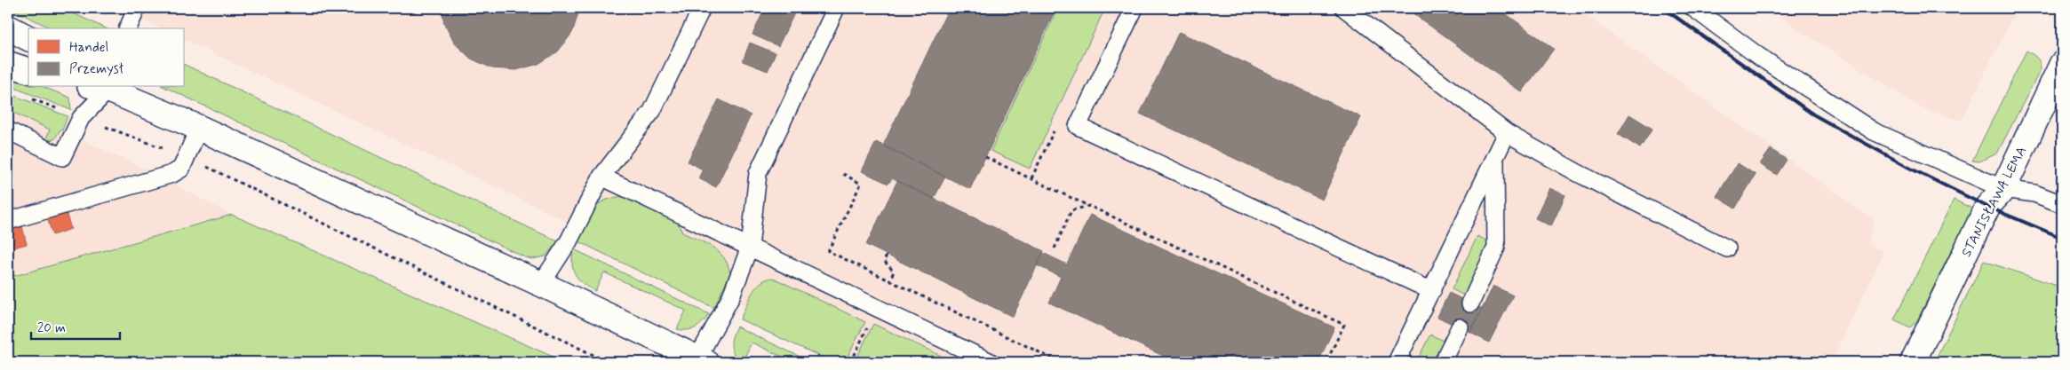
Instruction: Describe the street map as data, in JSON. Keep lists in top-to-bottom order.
{
  "streets": {
    "street": ["STANISŁAWA LEMA"]
  },
  "legend": ["Handel", "Przemysł"],
  "scale_bar": "20 m"
}
